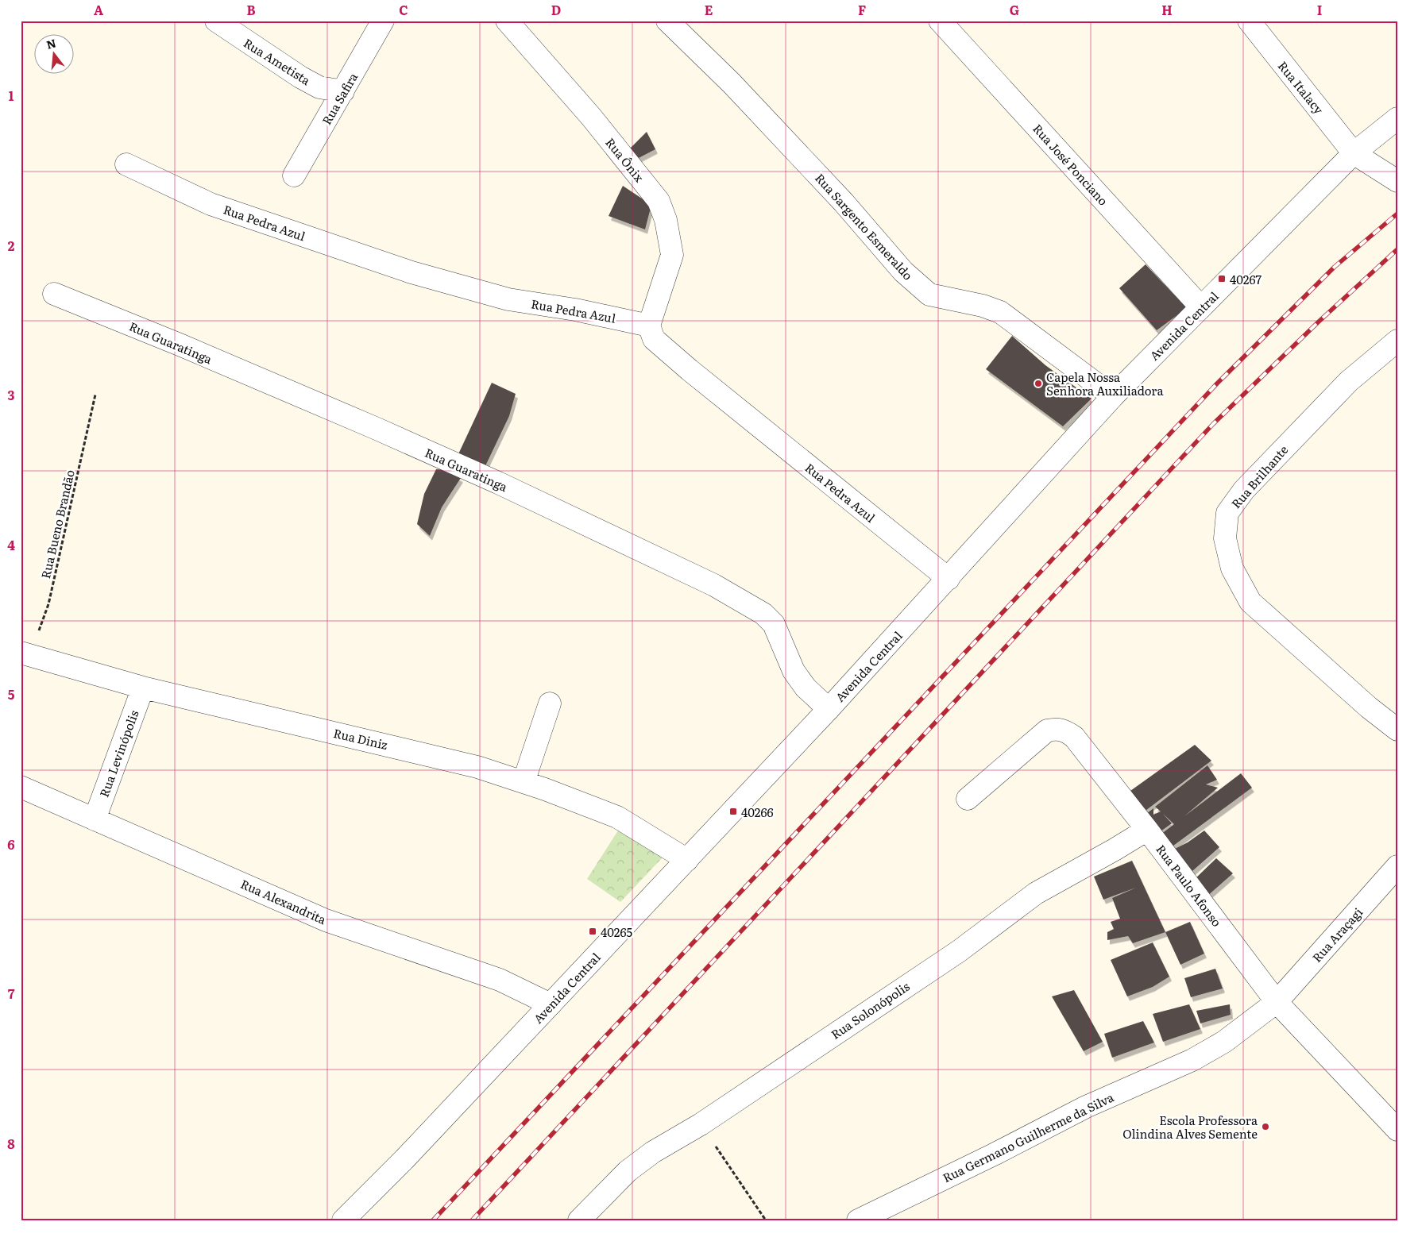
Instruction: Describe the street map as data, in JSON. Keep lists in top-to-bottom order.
{
  "streets": {
    "street": [
      "Rua Ametista",
      "Rua Italacy",
      "Rua Safira",
      "Rua Ônix",
      "Rua José Ponciano",
      "Rua Pedra Azul",
      "Rua Sargento Esmeraldo",
      "Avenida Central",
      "Rua Guaratinga",
      "Rua Brilhante",
      "Rua Diniz",
      "Rua Levinópolis",
      "Rua Paulo Afonso",
      "Rua Alexandrita",
      "Rua Araçagi",
      "Rua Solonópolis",
      "Rua Germano Guilherme da Silva"
    ],
    "path": ["Rua Bueno Brandão"]
  },
  "crossings": [
    ["Rua Ametista", "Rua Safira"],
    ["Rua Italacy", "Avenida Central"],
    ["Rua Ônix", "Rua Pedra Azul"],
    ["Rua José Ponciano", "Avenida Central"],
    ["Rua Pedra Azul", "Avenida Central"],
    ["Rua Sargento Esmeraldo", "Avenida Central"],
    ["Avenida Central", "Rua Guaratinga"],
    ["Avenida Central", "Rua Diniz"],
    ["Avenida Central", "Rua Alexandrita"],
    ["Rua Bueno Brandão", "Rua Diniz"],
    ["Rua Diniz", "Rua Levinópolis"],
    ["Rua Levinópolis", "Rua Alexandrita"],
    ["Rua Paulo Afonso", "Rua Araçagi"],
    ["Rua Paulo Afonso", "Rua Solonópolis"],
    ["Rua Paulo Afonso", "Rua Germano Guilherme da Silva"],
    ["Rua Araçagi", "Rua Germano Guilherme da Silva"]
  ],
  "places": {
    "transit": ["40267", "40266", "40265"],
    "other": ["Capela Nossa Senhora Auxiliadora", "Escola Professora Olindina Alves Semente"]
  },
  "north": "top",
  "grid": {
    "columns": [
      "A",
      "B",
      "C",
      "D",
      "E",
      "F",
      "G",
      "H",
      "I"
    ],
    "rows": [
      "1",
      "2",
      "3",
      "4",
      "5",
      "6",
      "7",
      "8"
    ]
  }
}
